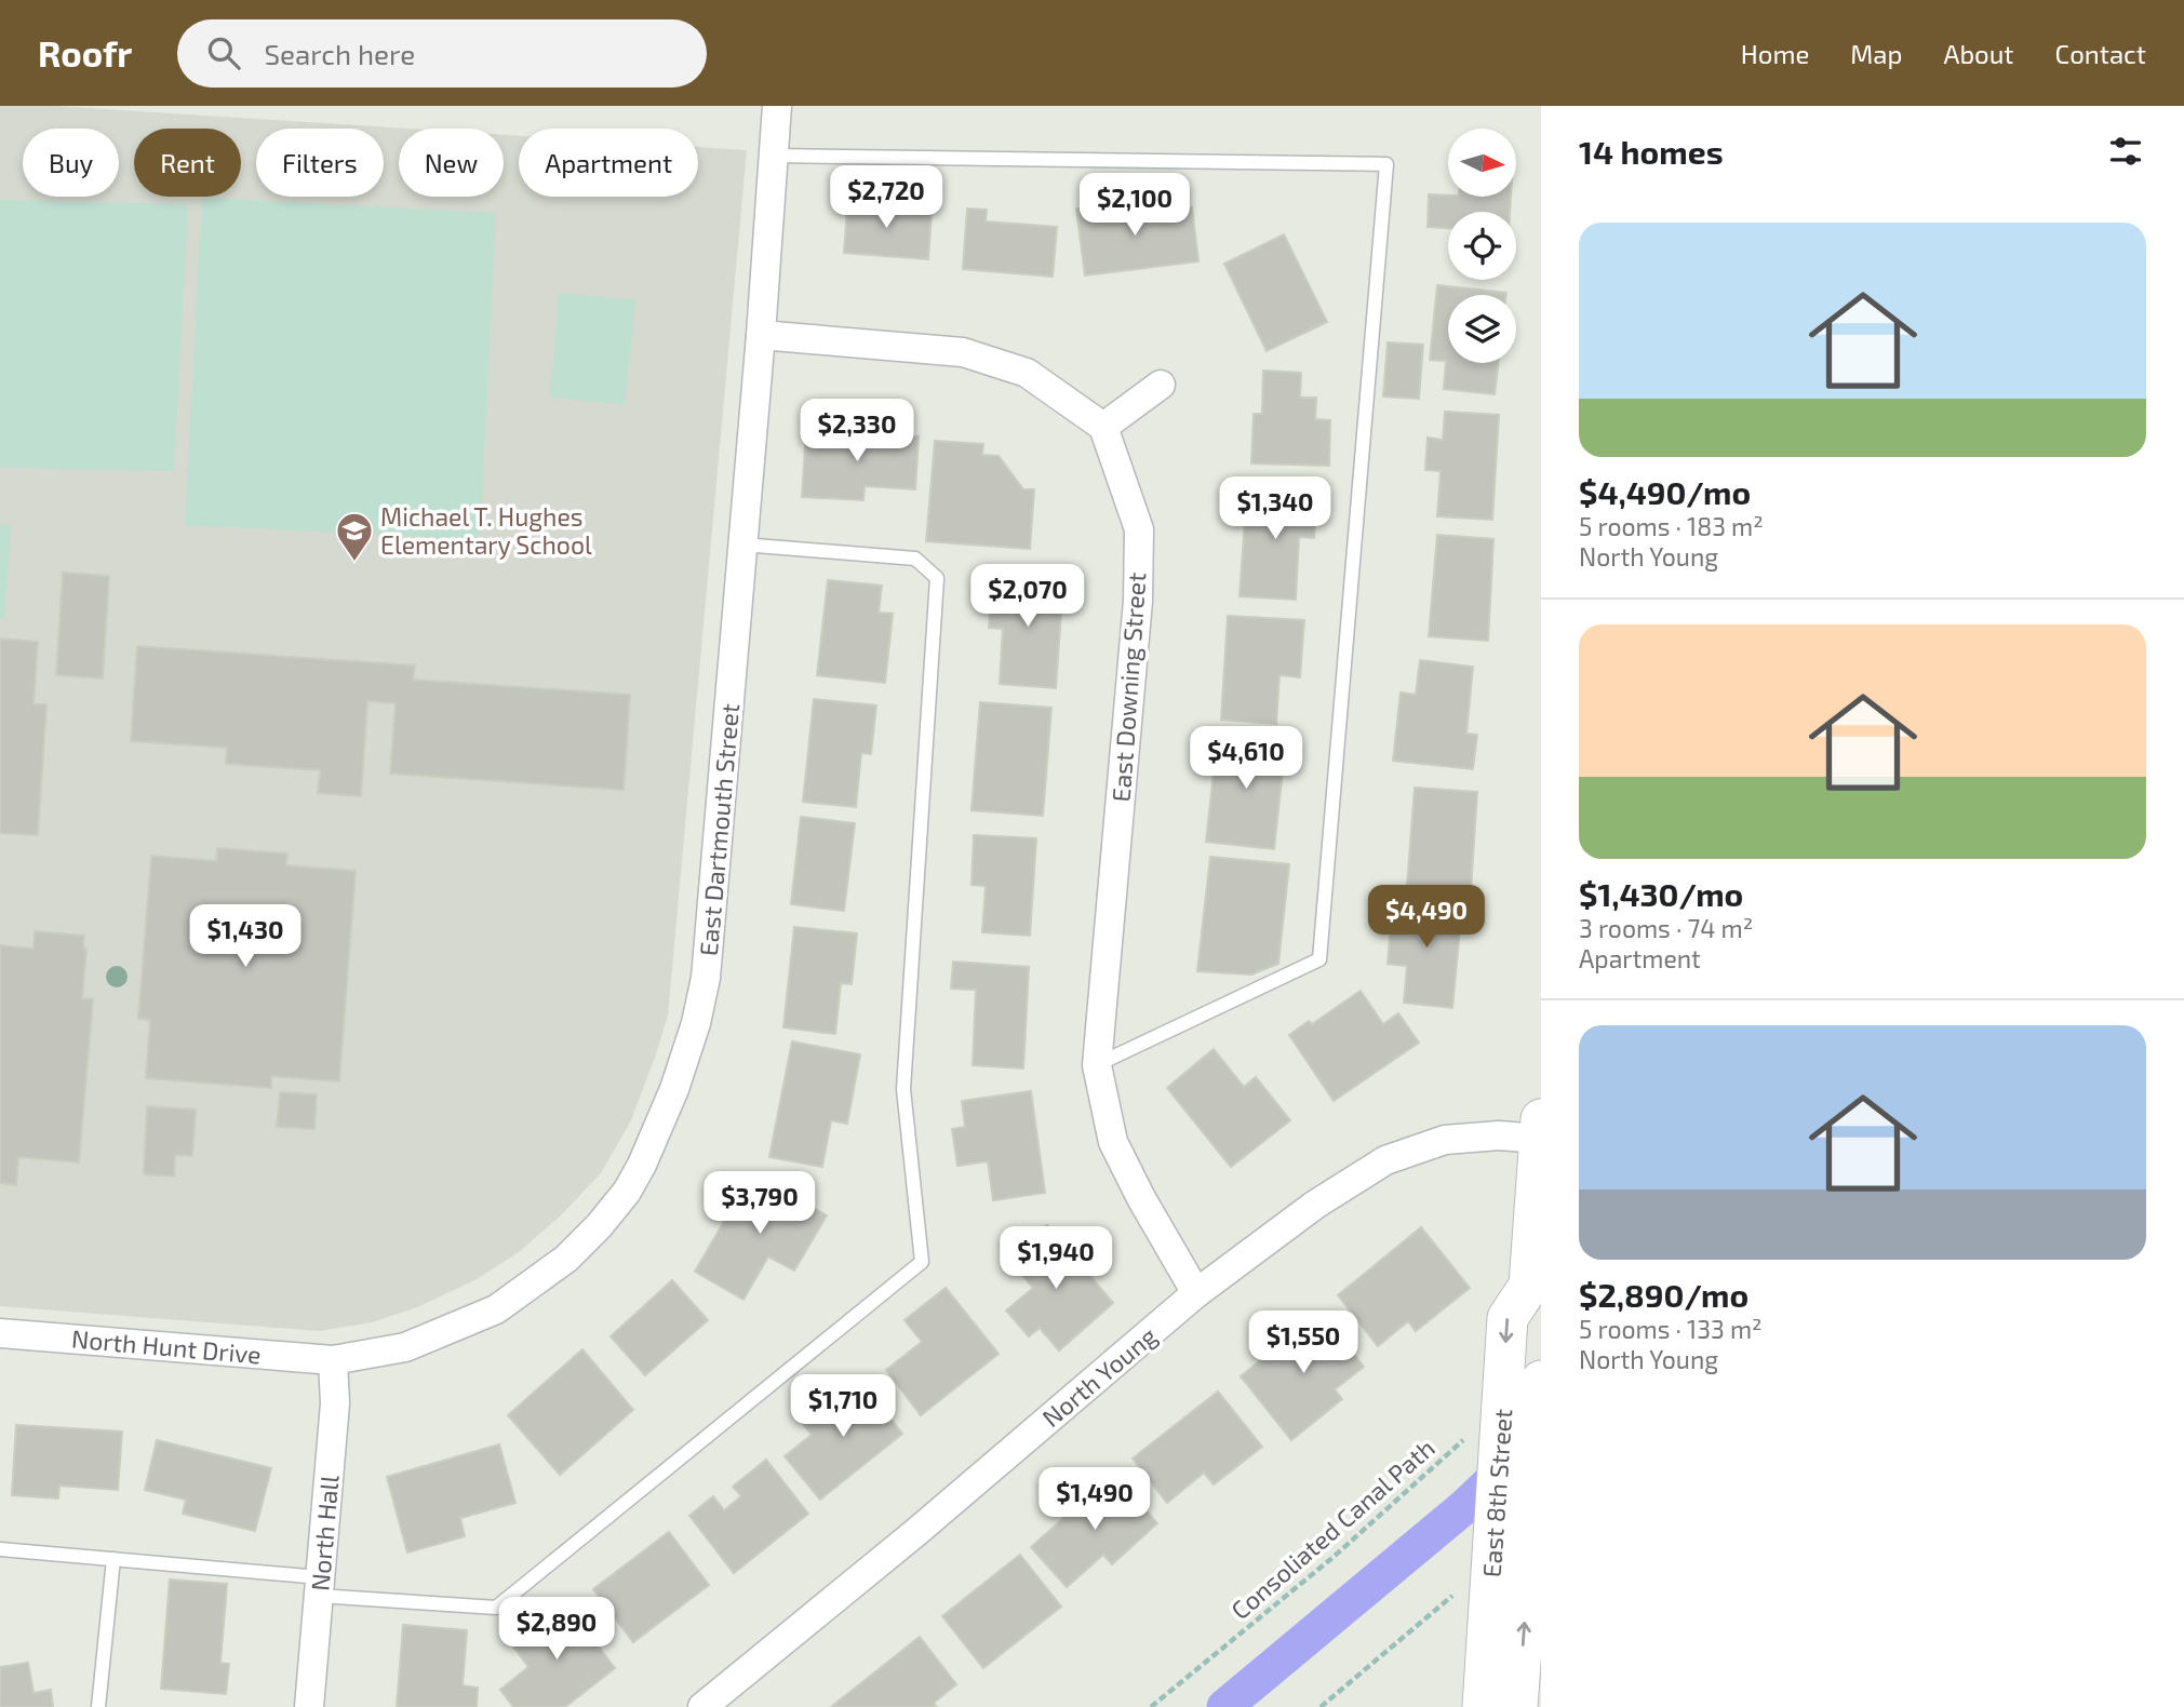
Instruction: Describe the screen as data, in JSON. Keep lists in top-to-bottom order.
{
  "streets": {
    "street": [
      "East Downing Street",
      "East Dartmouth Street",
      "North Hunt Drive",
      "North Young",
      "East 8th Street",
      "North Hall"
    ],
    "path": ["Consoliated Canal Path"]
  },
  "crossings": [
    ["East Downing Street", "North Young"],
    ["East Dartmouth Street", "North Hunt Drive"],
    ["East Dartmouth Street", "North Hall"],
    ["North Hunt Drive", "North Hall"],
    ["North Young", "East 8th Street"],
    ["East 8th Street", "Consoliated Canal Path"]
  ],
  "places": {
    "school or university": ["Michael T. Hughes Elementary School"]
  },
  "north": "right",
  "page": {
    "header": "Roofr",
    "search": "Search here",
    "nav": [
      "Home",
      "Map",
      "About",
      "Contact"
    ],
    "heading": "14 homes",
    "chip": [
      "Buy",
      "Rent",
      "Filters",
      "New",
      "Apartment"
    ],
    "price": [
      "$2,720",
      "$2,100",
      "$2,330",
      "$1,340",
      "$2,070",
      "$4,610",
      "$4,490",
      "$1,430",
      "$3,790",
      "$1,940",
      "$1,550",
      "$1,710",
      "$1,490",
      "$2,890"
    ],
    "list": [
      {
        "name": "$4,490/mo",
        "note": "5 rooms · 183 m² · North Young"
      },
      {
        "name": "$1,430/mo",
        "note": "3 rooms · 74 m² · Apartment"
      },
      {
        "name": "$2,890/mo",
        "note": "5 rooms · 133 m² · North Young"
      }
    ]
  }
}
